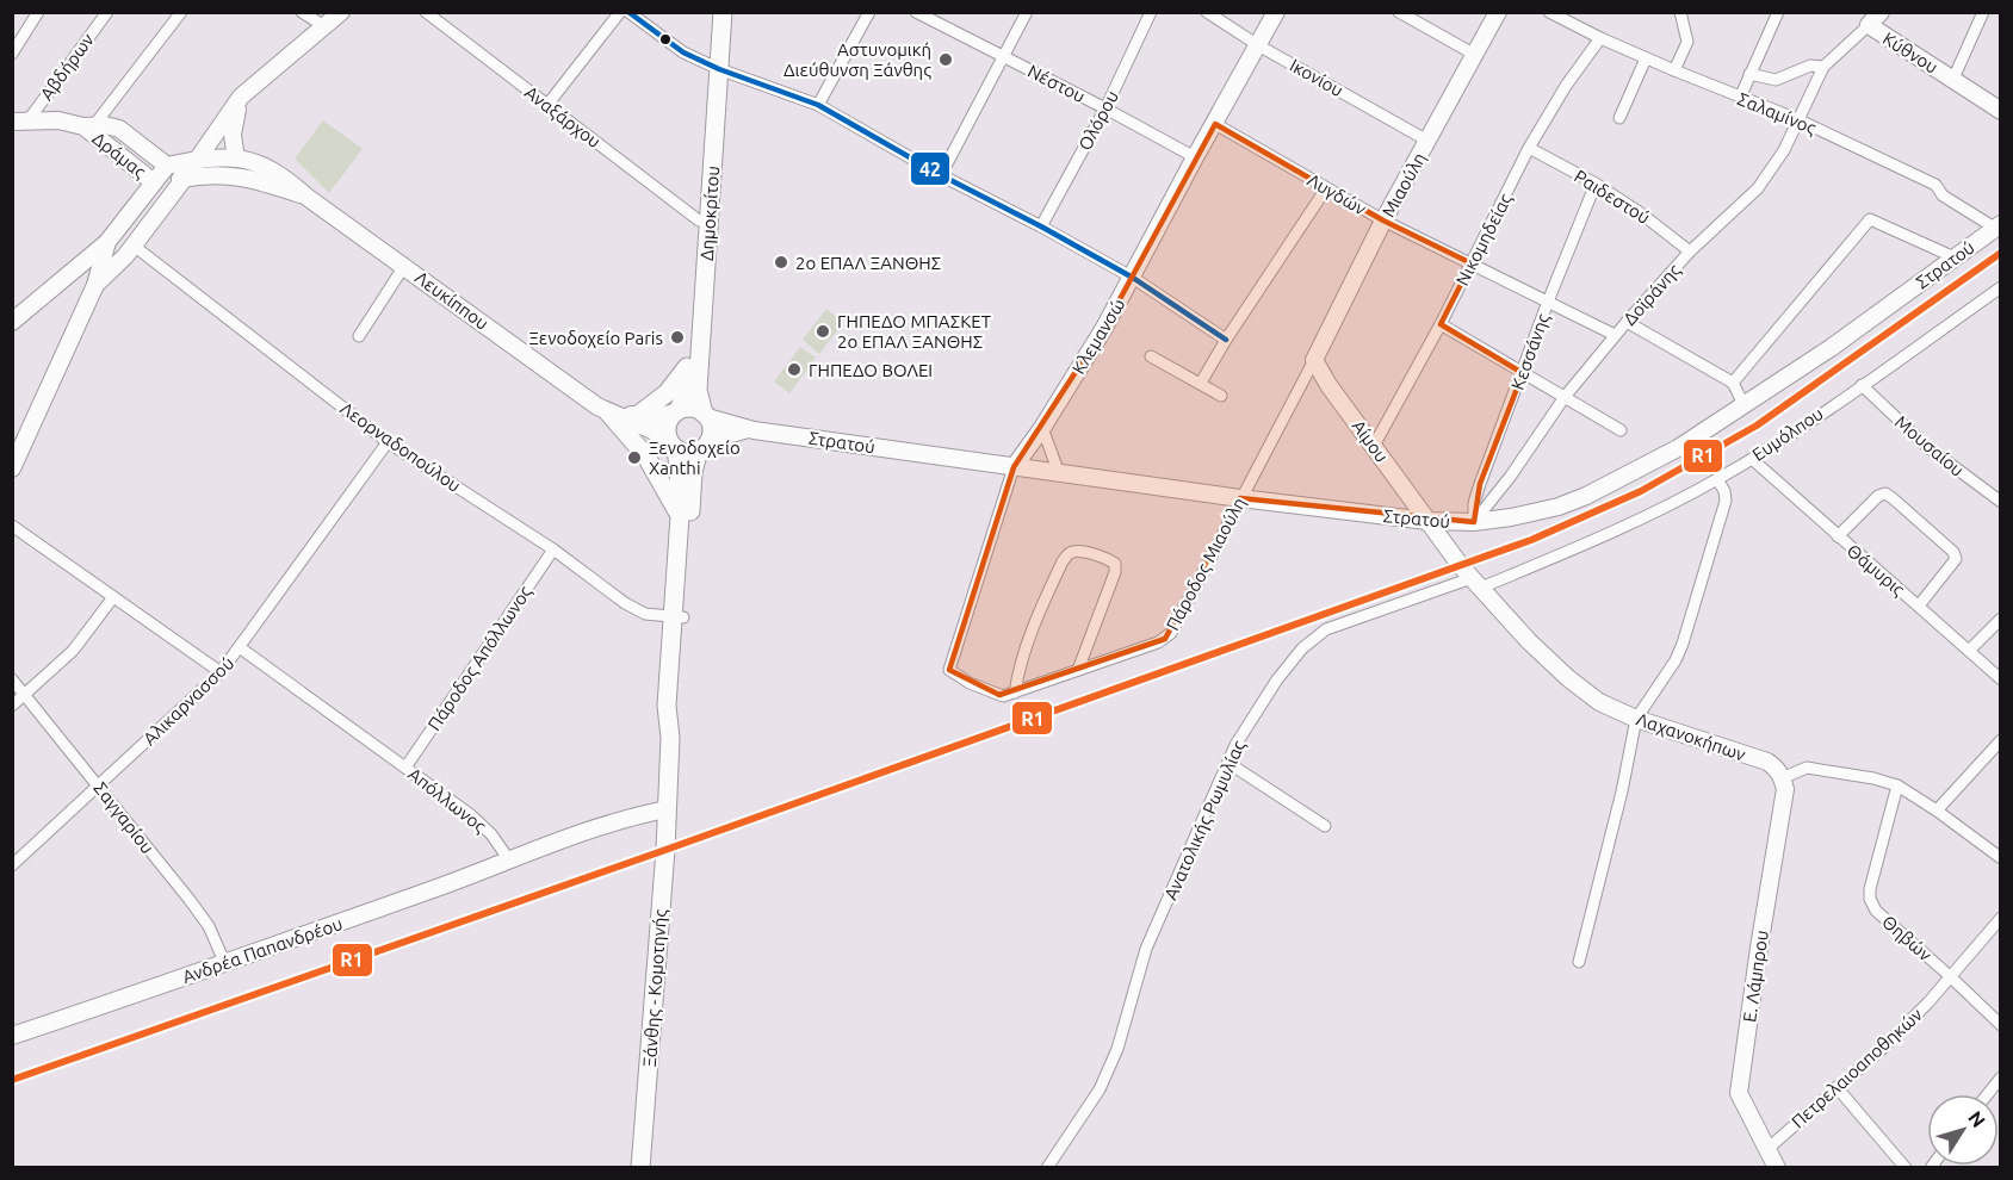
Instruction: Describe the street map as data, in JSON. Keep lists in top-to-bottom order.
{
  "streets": {
    "main road": ["Δημοκρίτου", "Ξάνθης - Κομοτηνής"],
    "street": [
      "Κύθνου",
      "Αβδήρων",
      "Ικονίου",
      "Νέστου",
      "Σαλαμίνος",
      "Αναξάρχου",
      "Ολόρου",
      "Δράμας",
      "Μιαούλη",
      "Λυγδών",
      "Ραιδεστού",
      "Νικομηδείας",
      "Στρατού",
      "Δοϊράνης",
      "Λευκίππου",
      "Κλεμανσώ",
      "Κεσσάνης",
      "Ευμόλπου",
      "Αίμου",
      "Μουσαίου",
      "Λεορναδοπούλου",
      "Πάροδος Μιαούλη",
      "Θάμυρις",
      "Πάροδος Απόλλωνος",
      "Αλικαρνασσού",
      "Λαχανοκήπων",
      "Απόλλωνος",
      "Σαγγαρίου",
      "Ανατολικής Ρωμυλίας",
      "Θηβών",
      "Ανδρέα Παπανδρέου",
      "Ε. Λάμπρου",
      "Πετρελαιοαποθηκών"
    ]
  },
  "crossings": [
    ["Κύθνου", "Δοϊράνης"],
    ["Αβδήρων", "Δράμας"],
    ["Ικονίου", "Μιαούλη"],
    ["Ικονίου", "Κλεμανσώ"],
    ["Νέστου", "Ολόρου"],
    ["Νέστου", "Κλεμανσώ"],
    ["Σαλαμίνος", "Νικομηδείας"],
    ["Σαλαμίνος", "Στρατού"],
    ["Σαλαμίνος", "Δοϊράνης"],
    ["Αναξάρχου", "Δημοκρίτου"],
    ["Δράμας", "Λευκίππου"],
    ["Μιαούλη", "Λυγδών"],
    ["Μιαούλη", "Αίμου"],
    ["Μιαούλη", "Πάροδος Μιαούλη"],
    ["Λυγδών", "Νικομηδείας"],
    ["Λυγδών", "Δοϊράνης"],
    ["Λυγδών", "Κλεμανσώ"],
    ["Λυγδών", "Κεσσάνης"],
    ["Ραιδεστού", "Νικομηδείας"],
    ["Ραιδεστού", "Δοϊράνης"],
    ["Ραιδεστού", "Κεσσάνης"],
    ["Δημοκρίτου", "Στρατού"],
    ["Δημοκρίτου", "Λευκίππου"],
    ["Νικομηδείας", "Αίμου"],
    ["Στρατού", "Δοϊράνης"],
    ["Στρατού", "Λευκίππου"],
    ["Στρατού", "Κλεμανσώ"],
    ["Στρατού", "Κεσσάνης"],
    ["Στρατού", "Αίμου"],
    ["Στρατού", "Πάροδος Μιαούλη"],
    ["Στρατού", "Λαχανοκήπων"],
    ["Δοϊράνης", "Κεσσάνης"],
    ["Κλεμανσώ", "Πάροδος Μιαούλη"],
    ["Ευμόλπου", "Μουσαίου"],
    ["Ευμόλπου", "Θάμυρις"],
    ["Ευμόλπου", "Λαχανοκήπων"],
    ["Ευμόλπου", "Ανατολικής Ρωμυλίας"],
    ["Αίμου", "Πάροδος Μιαούλη"],
    ["Αίμου", "Λαχανοκήπων"],
    ["Λεορναδοπούλου", "Πάροδος Απόλλωνος"],
    ["Λεορναδοπούλου", "Αλικαρνασσού"],
    ["Πάροδος Απόλλωνος", "Απόλλωνος"],
    ["Αλικαρνασσού", "Απόλλωνος"],
    ["Αλικαρνασσού", "Σαγγαρίου"],
    ["Λαχανοκήπων", "Ανατολικής Ρωμυλίας"],
    ["Λαχανοκήπων", "Ε. Λάμπρου"],
    ["Απόλλωνος", "Ανδρέα Παπανδρέου"],
    ["Σαγγαρίου", "Ανδρέα Παπανδρέου"],
    ["Θηβών", "Πετρελαιοαποθηκών"],
    ["Ε. Λάμπρου", "Πετρελαιοαποθηκών"]
  ],
  "places": [
    "Αστυνομική Διεύθυνση Ξάνθης",
    "2o ΕΠΑΛ ΞΑΝΘΗΣ",
    "ΓΗΠΕΔΟ ΜΠΑΣΚΕΤ 2ο ΕΠΑΛ ΞΑΝΘΗΣ",
    "Ξενοδοχείο Paris",
    "ΓΗΠΕΔΟ ΒΟΛΕΙ",
    "Ξενοδοχείο Xanthi"
  ],
  "lines": ["transit line 42", "transit line R1"],
  "north": "top right"
}
